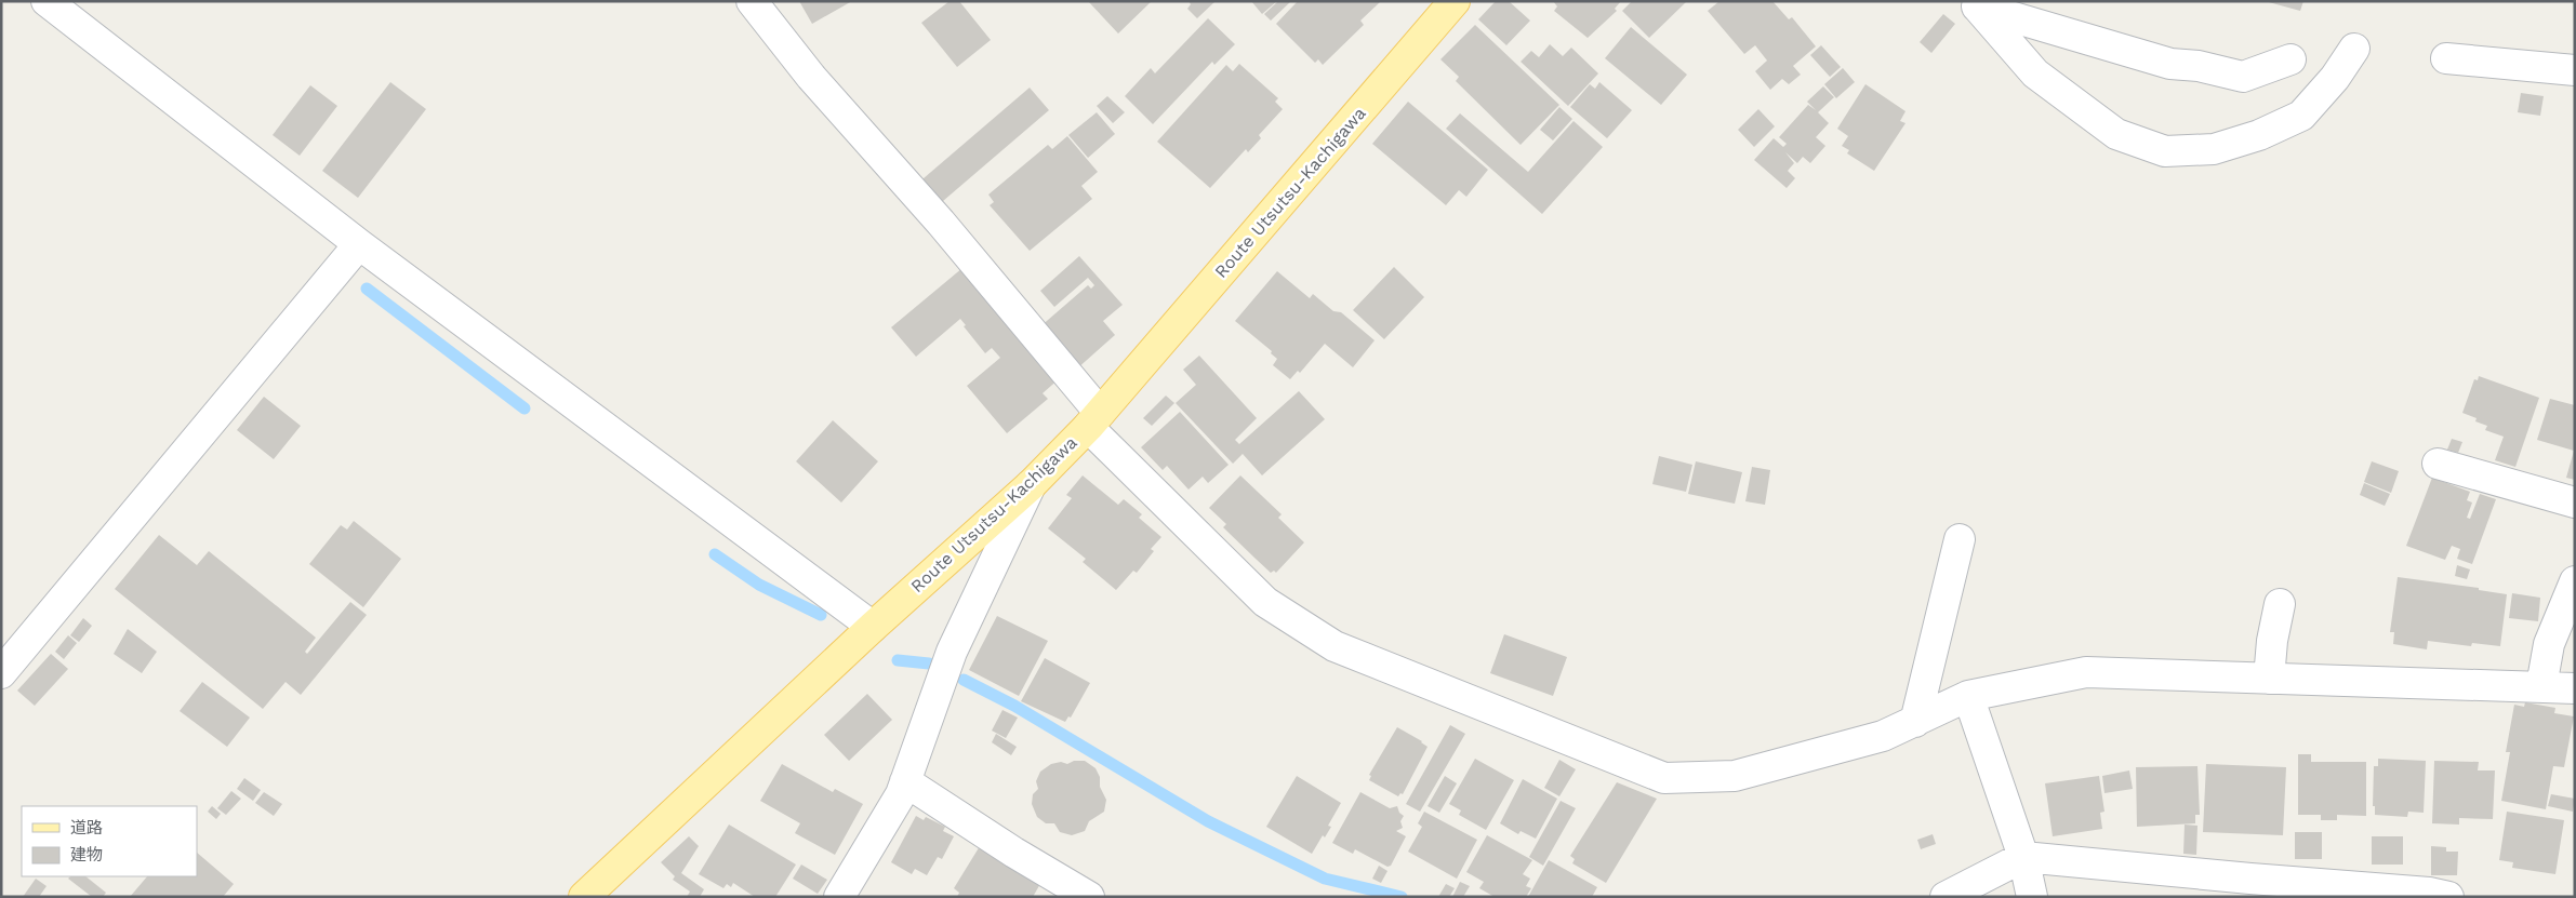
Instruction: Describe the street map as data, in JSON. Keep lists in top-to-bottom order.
{
  "streets": {
    "main road": ["Route Utsutsu-Kachigawa"]
  },
  "legend": ["道路", "建物"]
}
